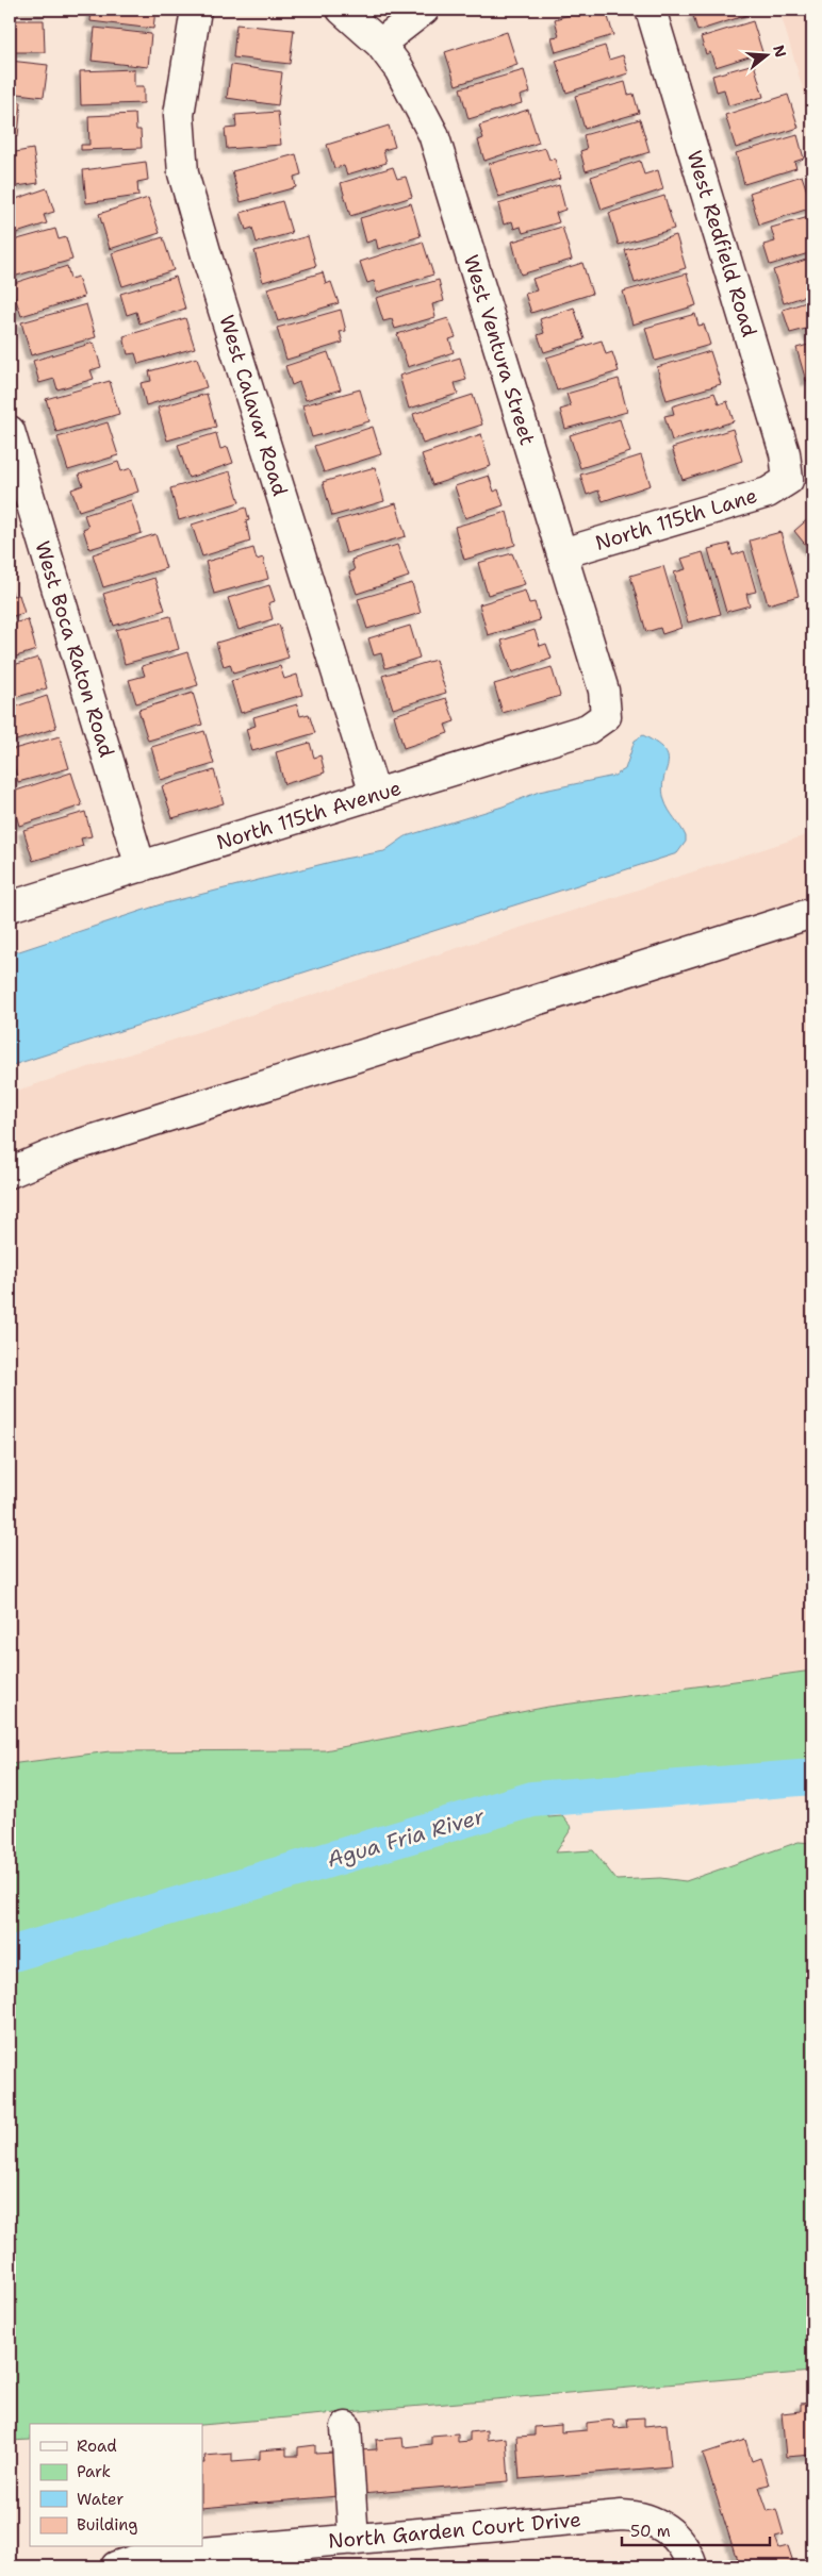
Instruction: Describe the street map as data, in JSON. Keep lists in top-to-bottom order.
{
  "streets": {
    "street": [
      "West Redfield Road",
      "West Ventura Street",
      "West Calavar Road",
      "North 115th Lane",
      "West Boca Raton Road",
      "North 115th Avenue",
      "North Garden Court Drive"
    ]
  },
  "crossings": [
    ["West Redfield Road", "North 115th Lane"],
    ["West Ventura Street", "North 115th Lane"],
    ["West Ventura Street", "North 115th Avenue"],
    ["West Calavar Road", "North 115th Avenue"],
    ["West Boca Raton Road", "North 115th Avenue"]
  ],
  "water": ["Agua Fria River"],
  "legend": [
    "Road",
    "Park",
    "Water",
    "Building"
  ],
  "scale_bar": "50 m",
  "north": "right"
}
